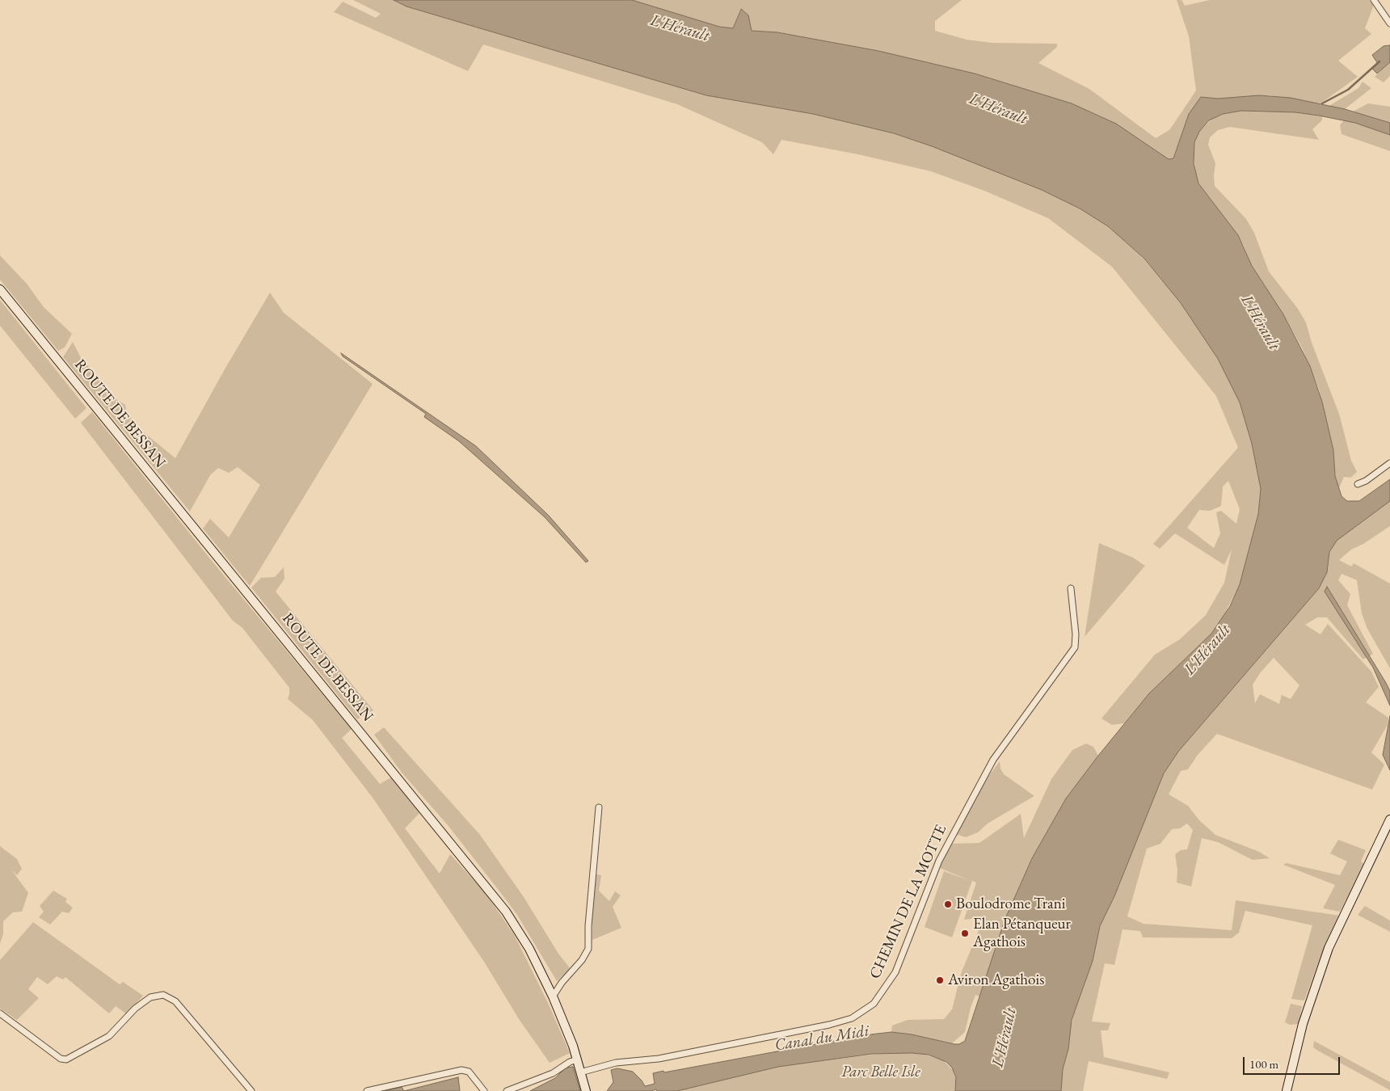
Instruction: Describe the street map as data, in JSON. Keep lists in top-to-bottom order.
{
  "streets": {
    "main road": ["ROUTE DE BESSAN"],
    "street": ["CHEMIN DE LA MOTTE"]
  },
  "crossings": [
    ["ROUTE DE BESSAN", "CHEMIN DE LA MOTTE"]
  ],
  "water": ["L'Hérault", "Canal du Midi"],
  "parks": ["Parc Belle Isle"],
  "places": ["Boulodrome Trani", "Elan Pétanqueur Agathois", "Aviron Agathois"],
  "scale_bar": "100 m"
}
